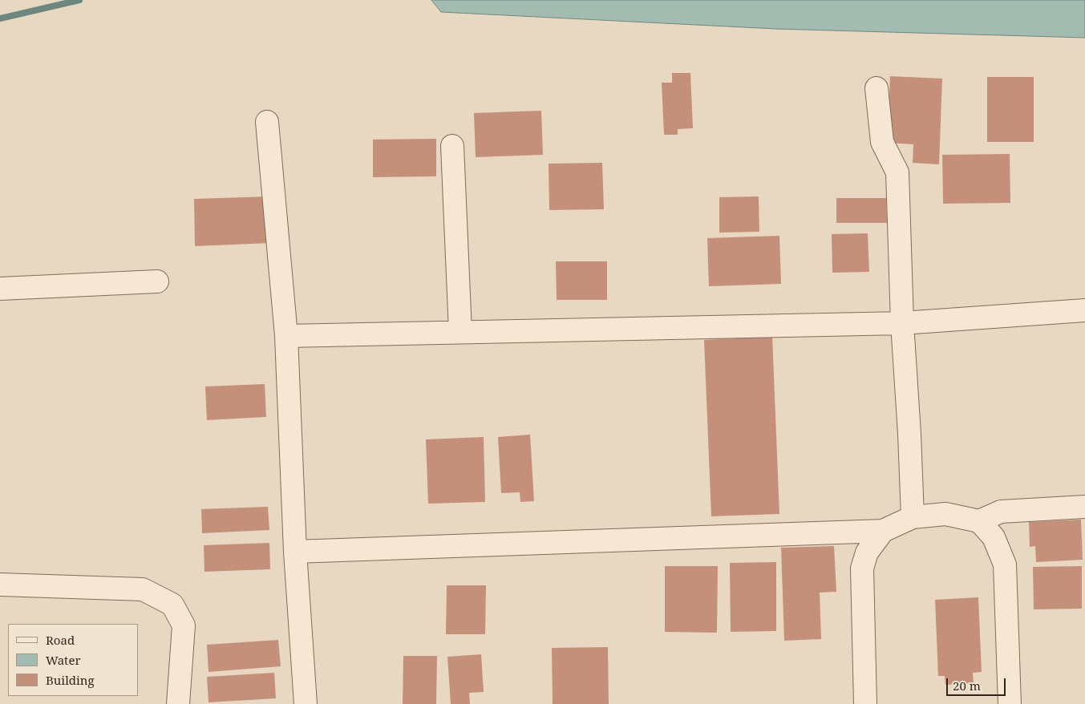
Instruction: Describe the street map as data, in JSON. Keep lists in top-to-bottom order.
{
  "legend": ["Road", "Water", "Building"],
  "scale_bar": "20 m"
}
